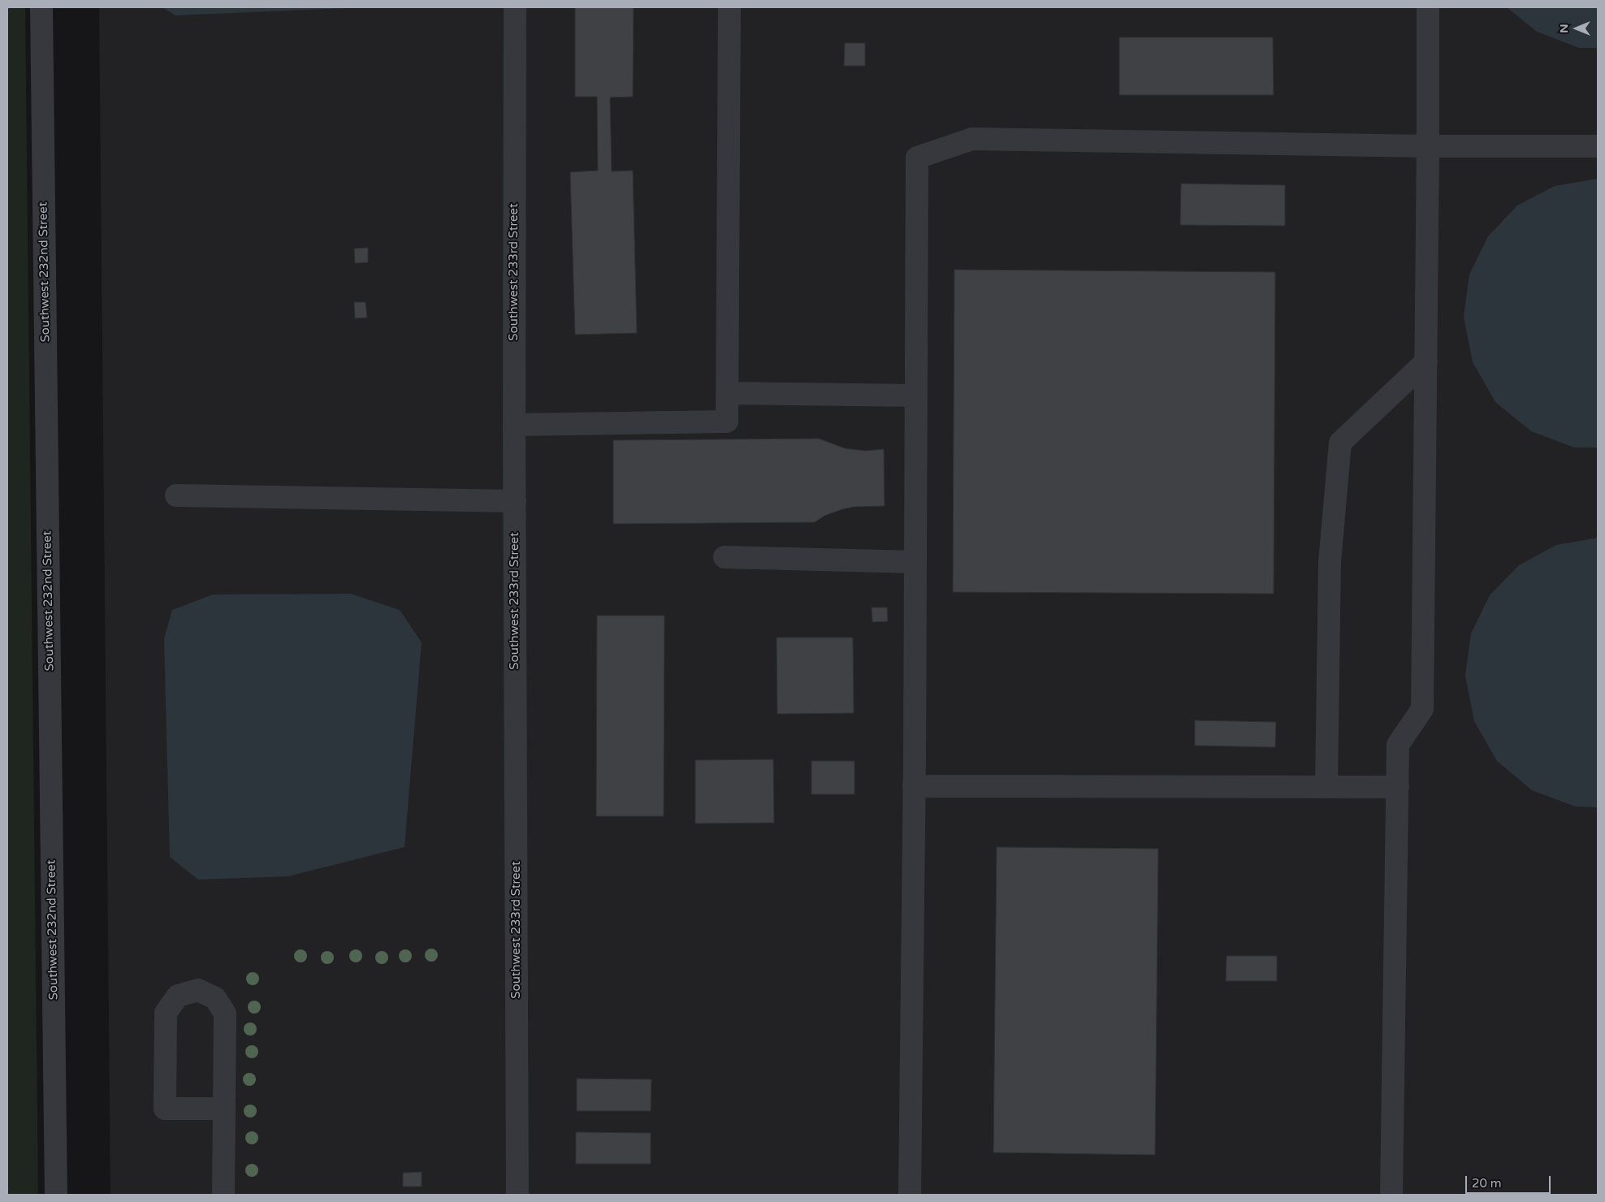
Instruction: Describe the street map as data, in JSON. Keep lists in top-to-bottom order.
{
  "streets": {
    "street": ["Southwest 232nd Street", "Southwest 233rd Street"]
  },
  "scale_bar": "20 m",
  "north": "left"
}
